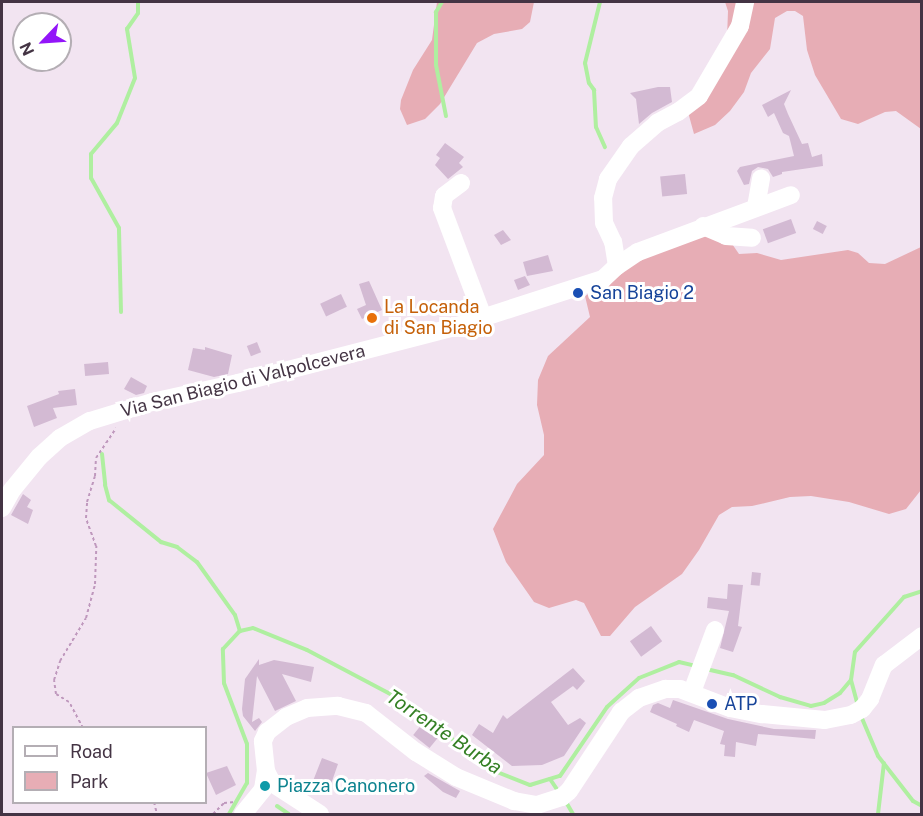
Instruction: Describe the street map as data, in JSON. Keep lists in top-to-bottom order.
{
  "streets": {
    "street": ["Via San Biagio di Valpolcevera"]
  },
  "water": ["Torrente Burba"],
  "places": [
    "San Biagio 2",
    "La Locanda di San Biagio",
    "ATP",
    "Piazza Canonero"
  ],
  "legend": ["Road", "Park"],
  "north": "bottom left"
}
